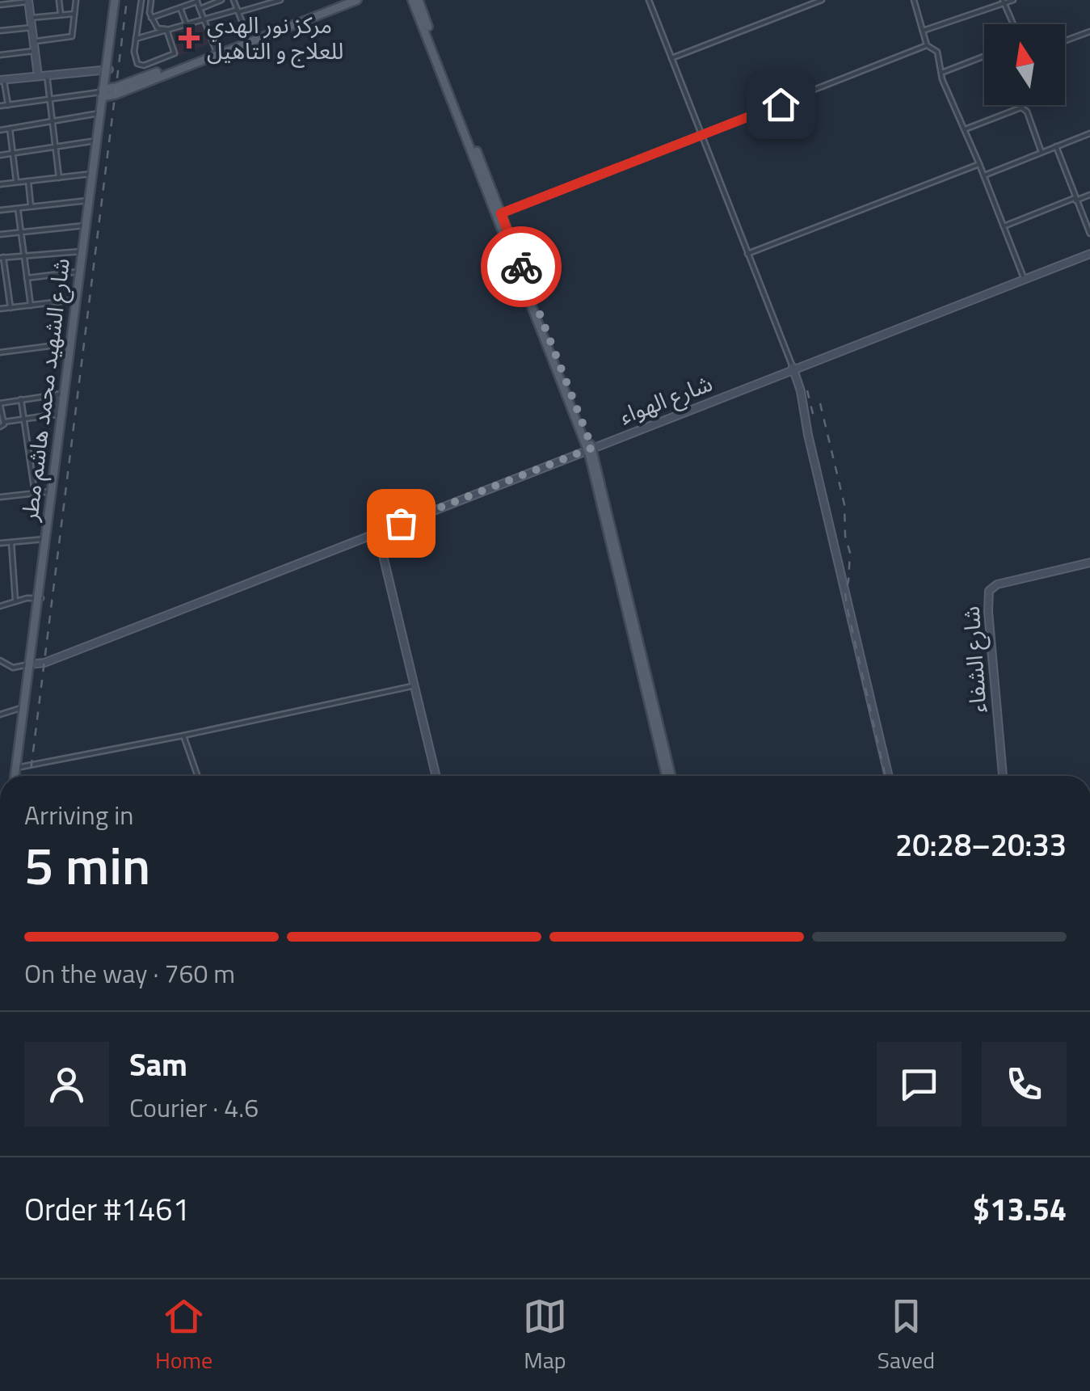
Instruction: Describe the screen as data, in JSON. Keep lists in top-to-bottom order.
{
  "streets": {
    "main road": ["شارع الشهيد محمد هاشم مطر"],
    "street": ["شارع الهواء", "شارع الشفاء"]
  },
  "crossings": [
    ["شارع الشهيد محمد هاشم مطر", "شارع الهواء"]
  ],
  "places": {
    "health": ["مركز نور الهدي للعلاج و التاهيل"]
  },
  "north": "top",
  "page": {
    "heading": ["5 min", "Arriving in", "20:28–20:33"],
    "panel": [
      "Sam",
      "Courier · 4.6",
      "Order #1461",
      "$13.54"
    ],
    "bar": "On the way · 760 m",
    "tabs": ["Home", "Map", "Saved"]
  }
}
